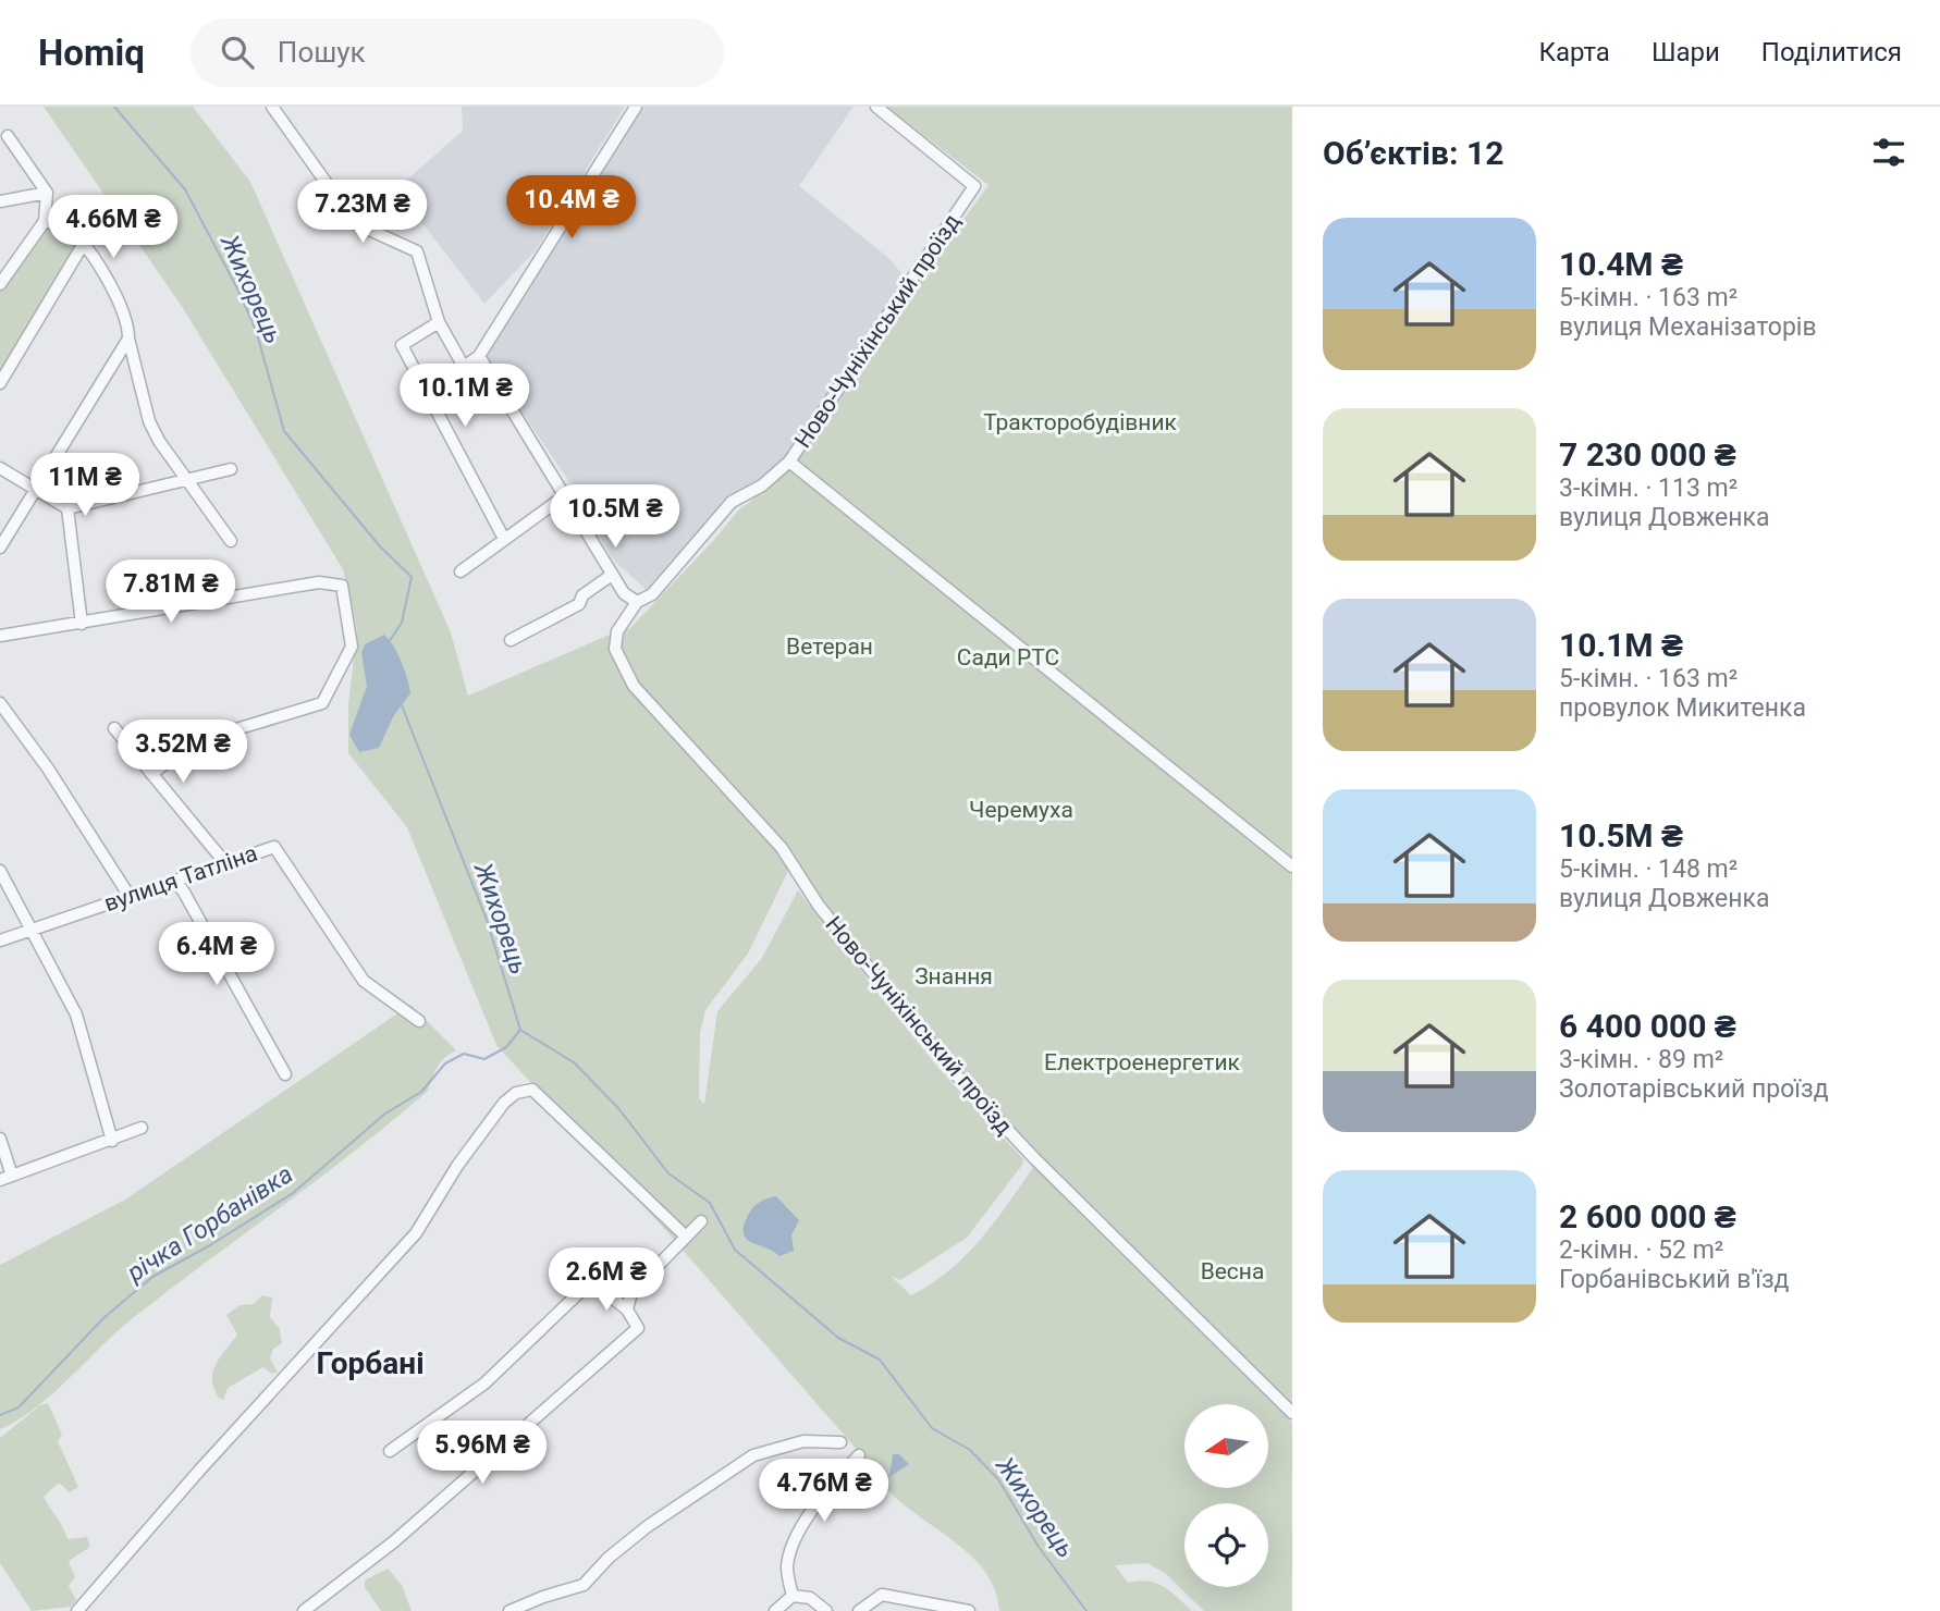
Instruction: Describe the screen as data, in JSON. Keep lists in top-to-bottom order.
{
  "streets": {
    "street": ["Ново-Чуніхінський проїзд", "вулиця Татліна"]
  },
  "districts": ["Горбані"],
  "water": ["Жихорець", "річка Горбанівка"],
  "parks": [
    "Тракторобудівник",
    "Ветеран",
    "Сади РТС",
    "Черемуха",
    "Знання",
    "Електроенергетик",
    "Весна"
  ],
  "north": "left",
  "page": {
    "header": "Homiq",
    "search": "Пошук",
    "nav": ["Карта", "Шари", "Поділитися"],
    "heading": "Об’єктів: 12",
    "price": [
      "10.4M ₴",
      "7.23M ₴",
      "4.66M ₴",
      "10.1M ₴",
      "11M ₴",
      "10.5M ₴",
      "7.81M ₴",
      "3.52M ₴",
      "6.4M ₴",
      "2.6M ₴",
      "5.96M ₴",
      "4.76M ₴"
    ],
    "list": [
      {
        "name": "10.4M ₴",
        "note": "5-кімн. · 163 m² · вулиця Механізаторів"
      },
      {
        "name": "7 230 000 ₴",
        "note": "3-кімн. · 113 m² · вулиця Довженка"
      },
      {
        "name": "10.1M ₴",
        "note": "5-кімн. · 163 m² · провулок Микитенка"
      },
      {
        "name": "10.5M ₴",
        "note": "5-кімн. · 148 m² · вулиця Довженка"
      },
      {
        "name": "6 400 000 ₴",
        "note": "3-кімн. · 89 m² · Золотарівський проїзд"
      },
      {
        "name": "2 600 000 ₴",
        "note": "2-кімн. · 52 m² · Горбанівський в'їзд"
      }
    ]
  }
}
